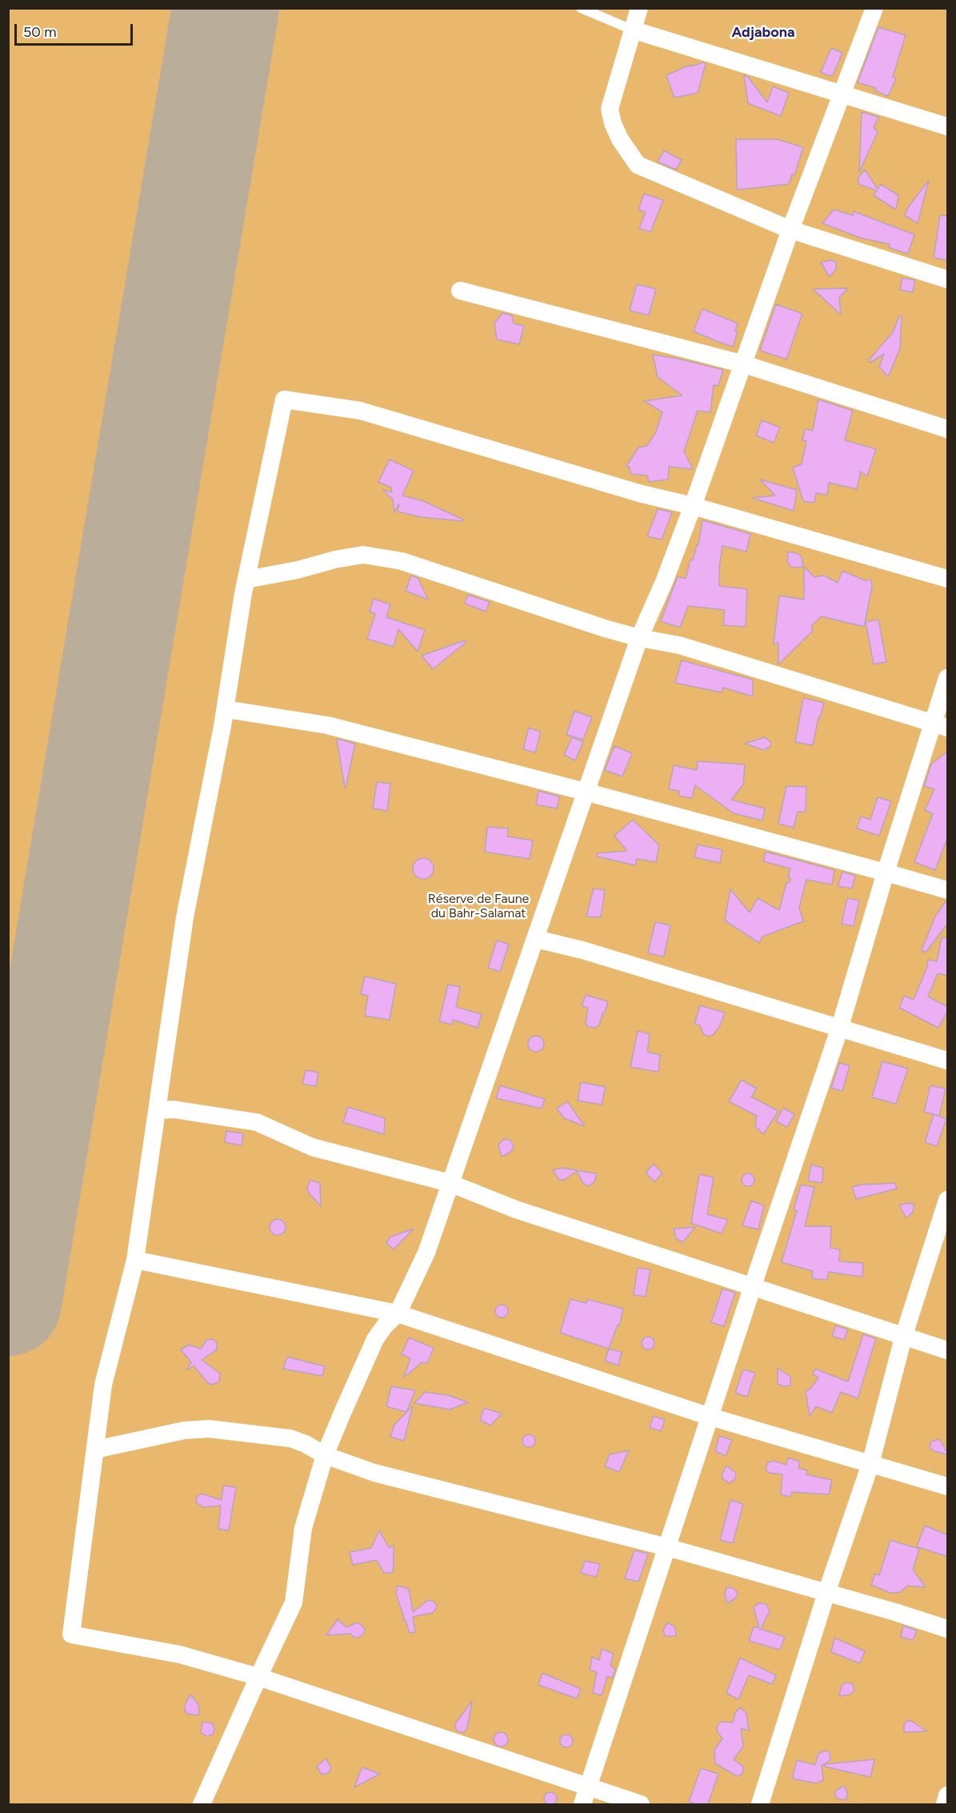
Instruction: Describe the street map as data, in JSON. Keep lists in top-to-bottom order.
{
  "districts": ["Adjabona"],
  "parks": ["Réserve de Faune du Bahr-Salamat"],
  "scale_bar": "50 m"
}
